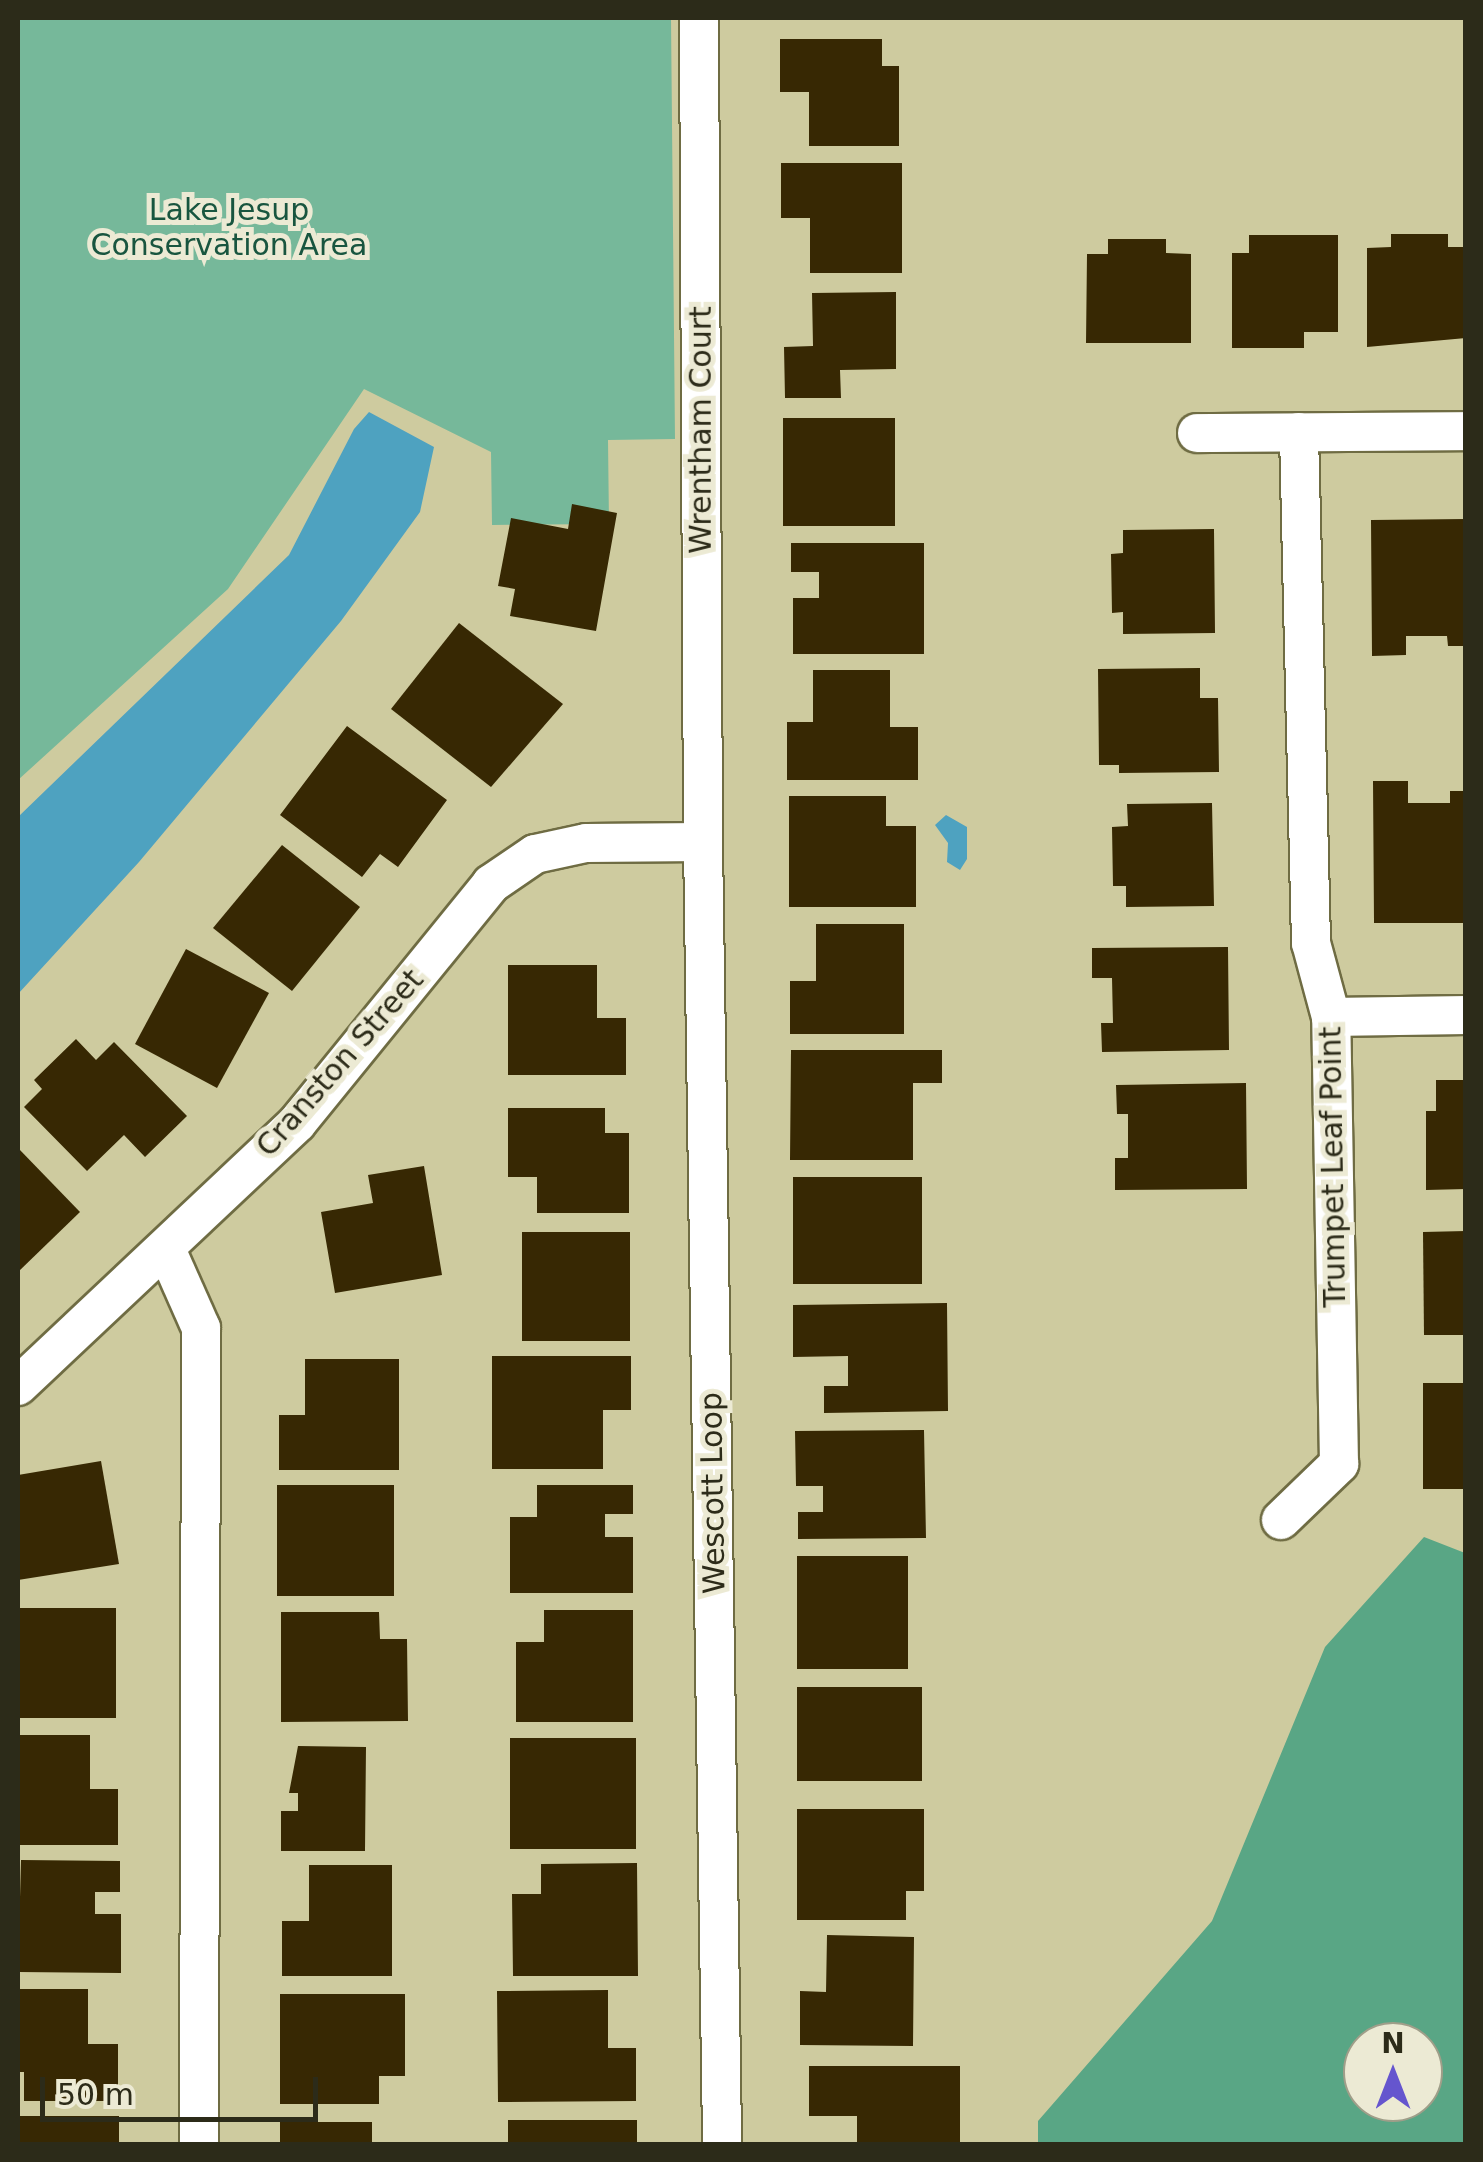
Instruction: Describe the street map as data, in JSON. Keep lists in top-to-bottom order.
{
  "streets": {
    "street": [
      "Wrentham Court",
      "Cranston Street",
      "Trumpet Leaf Point",
      "Wescott Loop"
    ]
  },
  "crossings": [
    ["Wrentham Court", "Cranston Street"],
    ["Wrentham Court", "Wescott Loop"],
    ["Cranston Street", "Wescott Loop"]
  ],
  "parks": ["Lake Jesup Conservation Area"],
  "scale_bar": "50 m",
  "north": "top"
}
